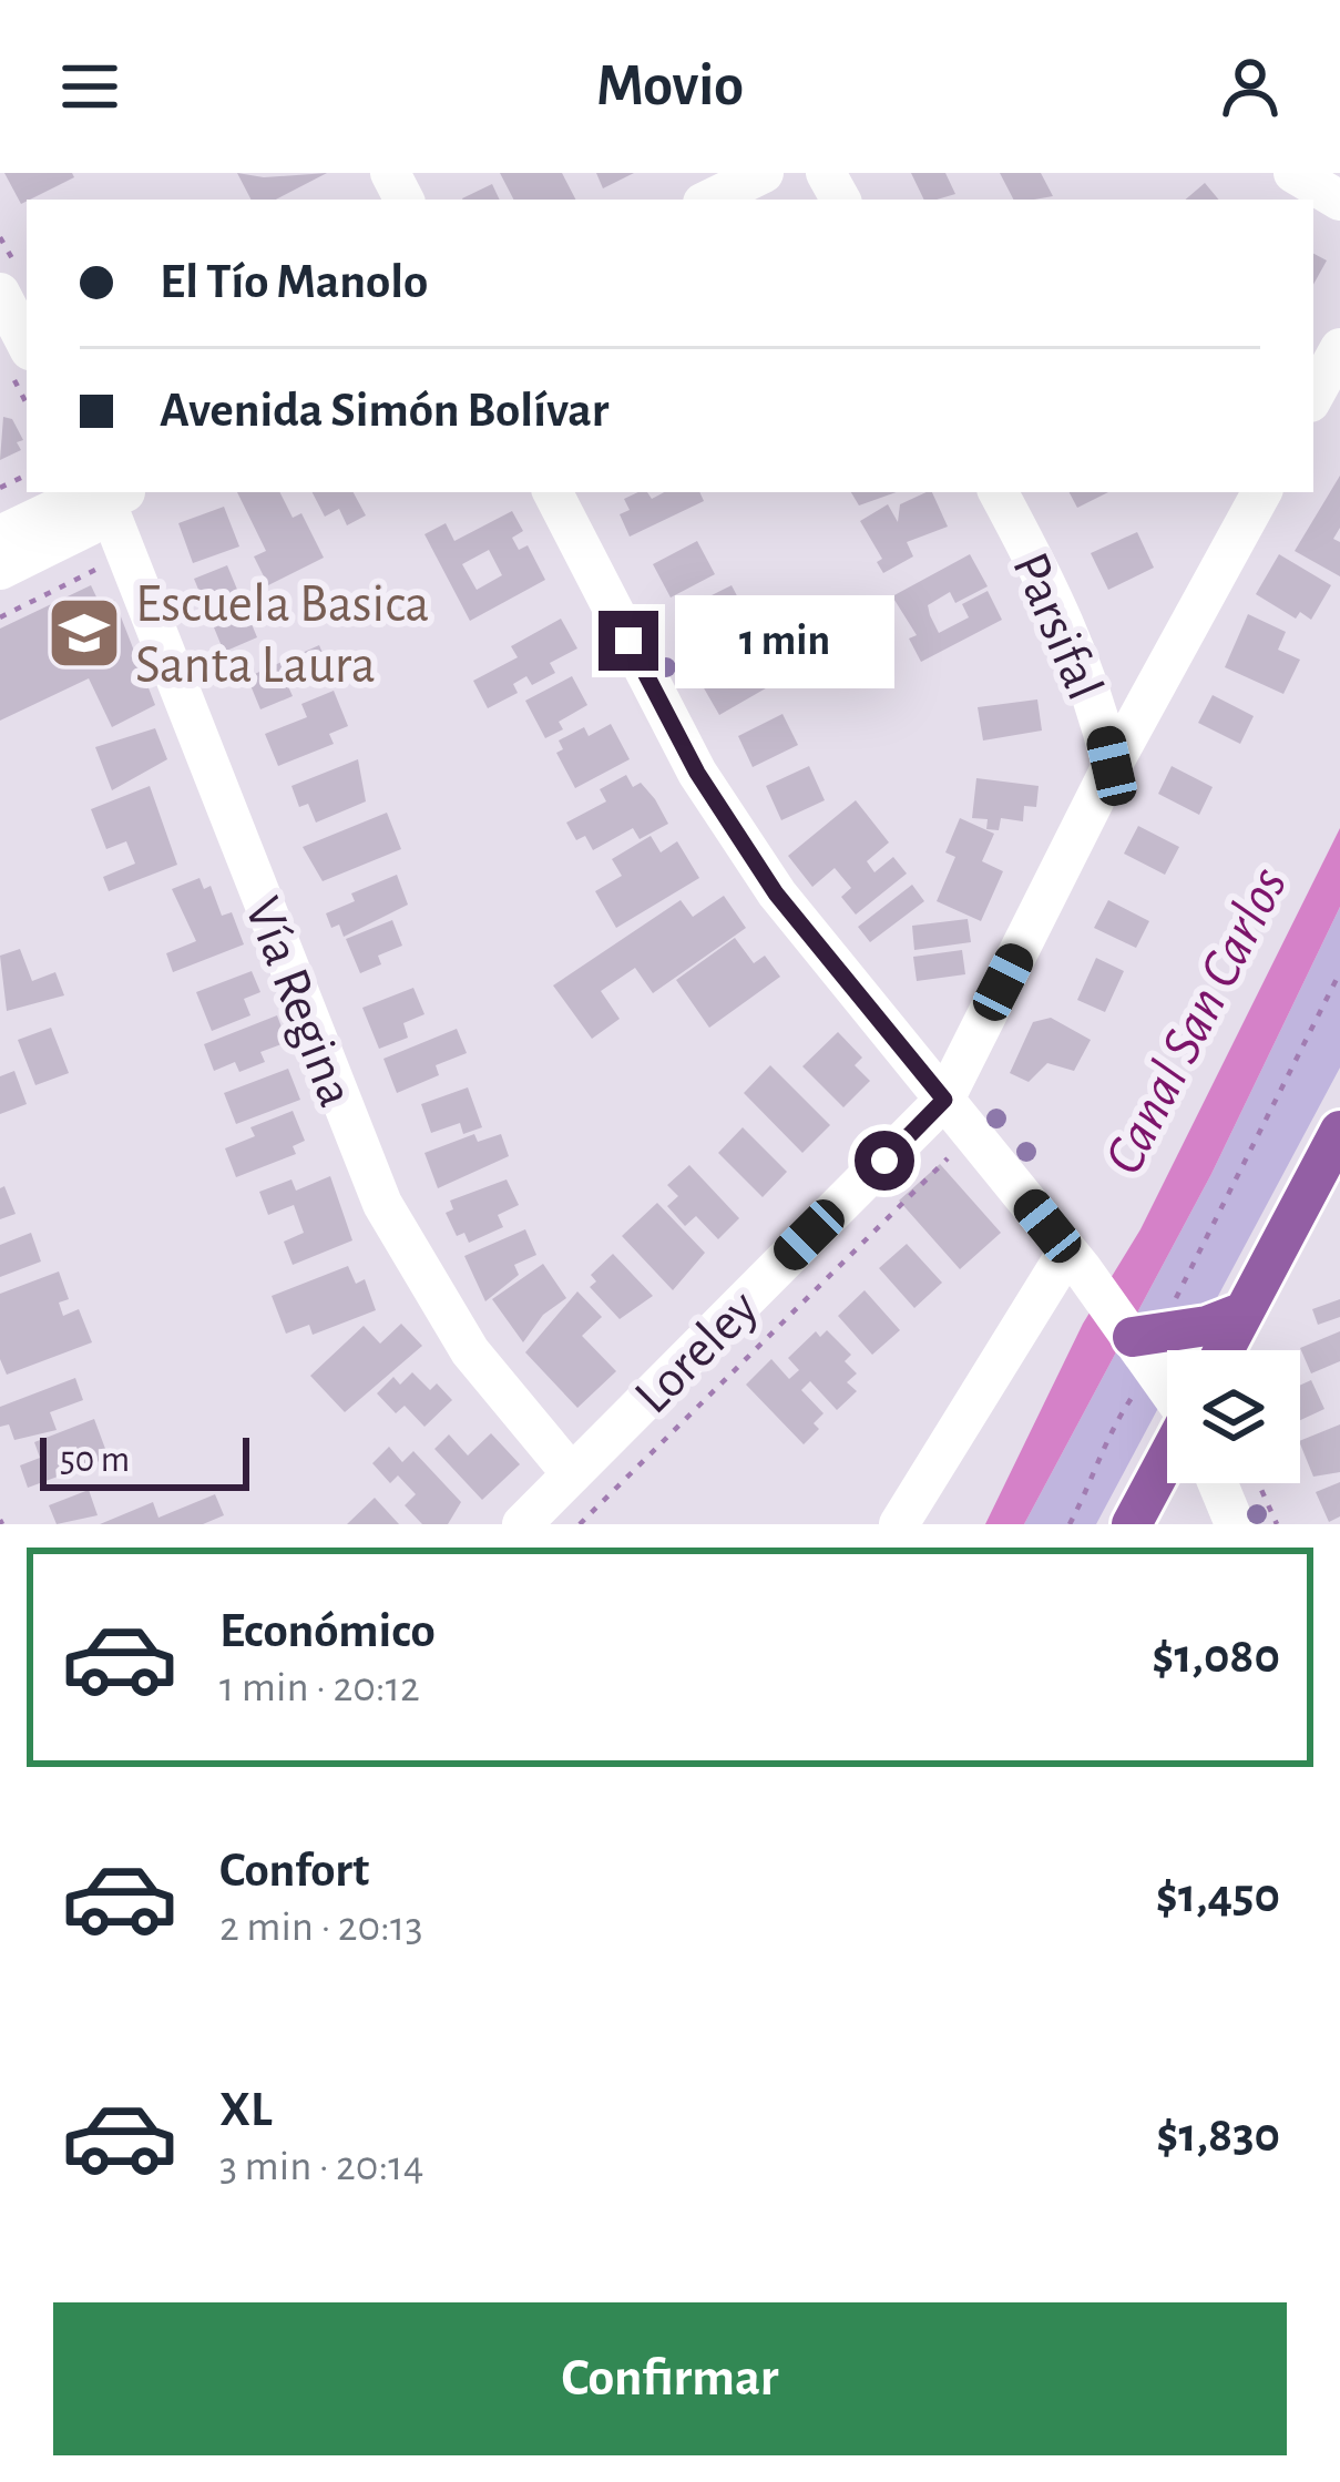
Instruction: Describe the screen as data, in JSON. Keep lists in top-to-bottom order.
{
  "streets": {
    "street": ["Parsifal", "Vía Regina", "Loreley"]
  },
  "crossings": [
    ["Parsifal", "Loreley"],
    ["Vía Regina", "Loreley"]
  ],
  "water": ["Canal San Carlos"],
  "places": {
    "school or university": ["Escuela Basica Santa Laura"]
  },
  "scale_bar": "50 m",
  "page": {
    "header": "Movio",
    "banner": ["El Tío Manolo", "Avenida Simón Bolívar"],
    "bubble": "1 min",
    "scale": "50 m",
    "list": [
      {
        "name": "Económico",
        "note": "1 min · 20:12",
        "value": "$1,080"
      },
      {
        "name": "Confort",
        "note": "2 min · 20:13",
        "value": "$1,450"
      },
      {
        "name": "XL",
        "note": "3 min · 20:14",
        "value": "$1,830"
      }
    ],
    "buttons": "Confirmar"
  }
}
